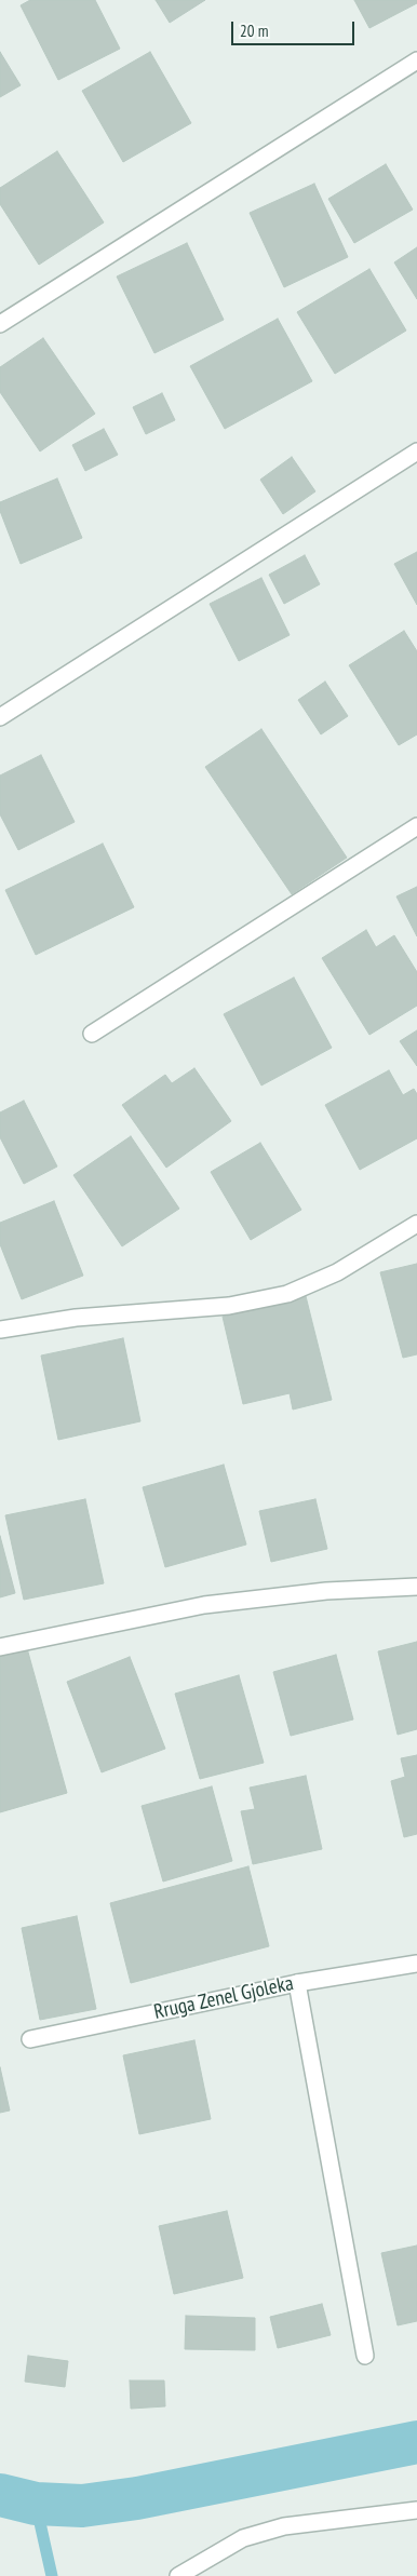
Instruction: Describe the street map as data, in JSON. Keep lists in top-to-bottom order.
{
  "streets": {
    "street": ["Rruga Zenel Gjoleka"]
  },
  "scale_bar": "20 m"
}
